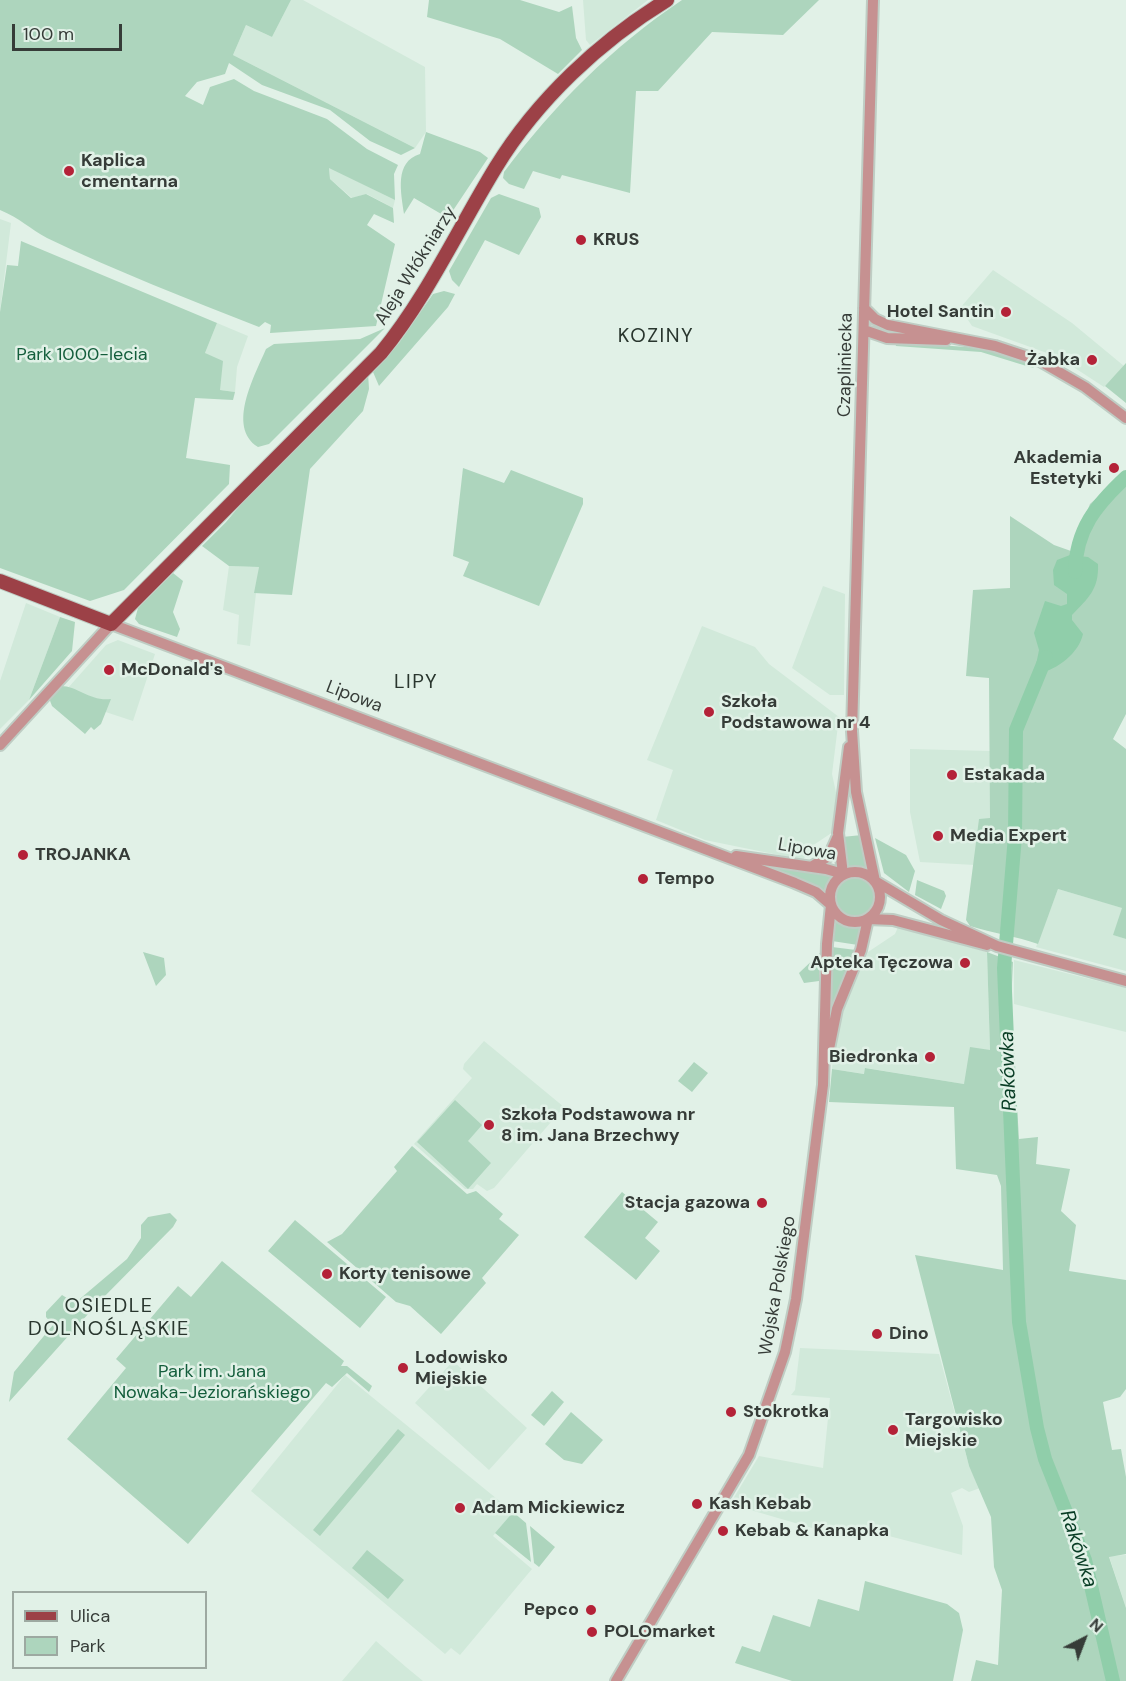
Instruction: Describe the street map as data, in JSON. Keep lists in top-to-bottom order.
{
  "streets": {
    "main road": ["Aleja Włókniarzy", "Lipowa"],
    "street": ["Czapliniecka", "Wojska Polskiego"]
  },
  "crossings": [
    ["Aleja Włókniarzy", "Lipowa"],
    ["Czapliniecka", "Lipowa"],
    ["Czapliniecka", "Wojska Polskiego"],
    ["Lipowa", "Wojska Polskiego"]
  ],
  "districts": ["KOZINY", "LIPY", "OSIEDLE DOLNOŚLĄSKIE"],
  "water": ["Rakówka"],
  "parks": ["Park 1000-lecia", "Park im. Jana Nowaka-Jeziorańskiego"],
  "places": [
    "Kaplica cmentarna",
    "KRUS",
    "Hotel Santin",
    "Żabka",
    "Akademia Estetyki",
    "McDonald's",
    "Szkoła Podstawowa nr 4",
    "Estakada",
    "Media Expert",
    "TROJANKA",
    "Tempo",
    "Apteka Tęczowa",
    "Biedronka",
    "Szkoła Podstawowa nr 8 im. Jana Brzechwy",
    "Stacja gazowa",
    "Korty tenisowe",
    "Dino",
    "Lodowisko Miejskie",
    "Stokrotka",
    "Targowisko Miejskie",
    "Kash Kebab",
    "Adam Mickiewicz",
    "Kebab & Kanapka",
    "Pepco",
    "POLOmarket"
  ],
  "legend": ["Ulica", "Park"],
  "scale_bar": "100 m",
  "north": "top right"
}
